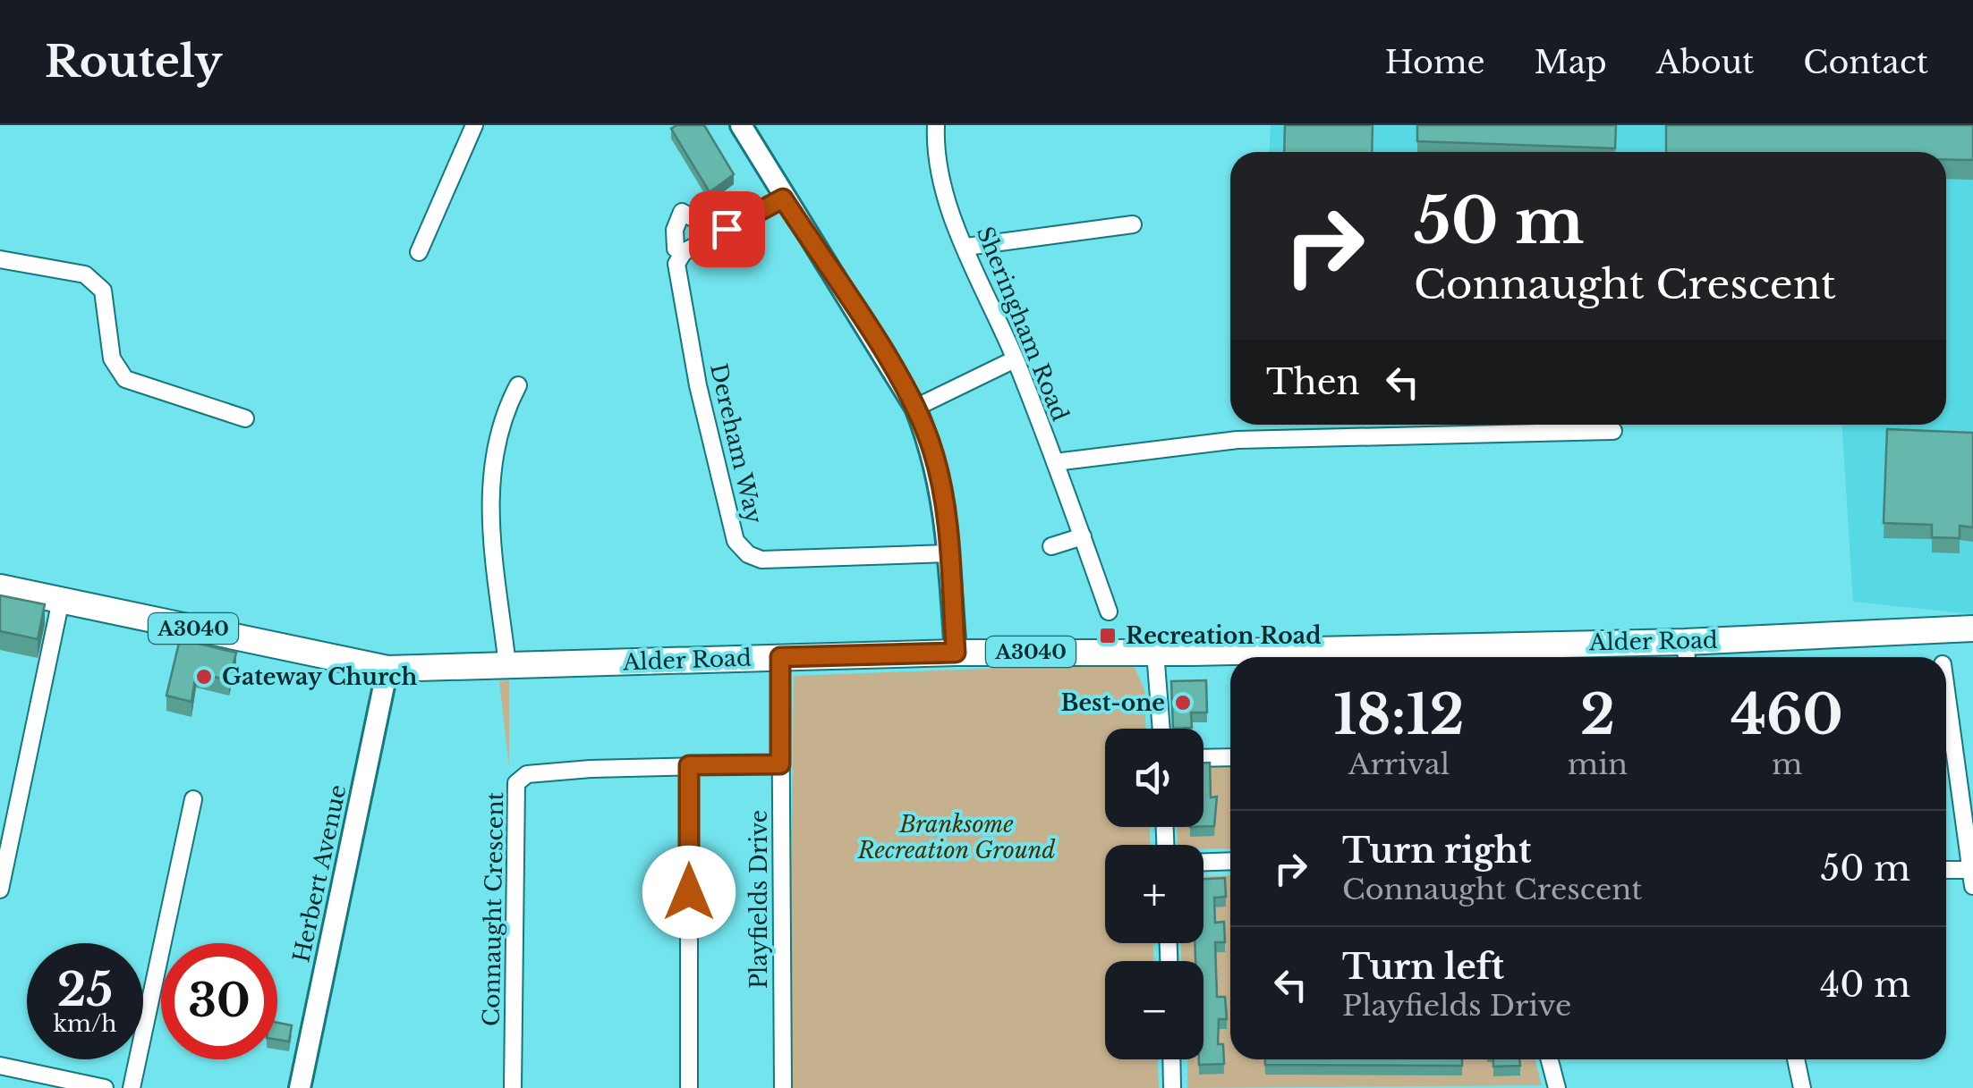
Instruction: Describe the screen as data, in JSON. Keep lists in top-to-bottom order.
{
  "streets": {
    "main road": ["A3040", "Alder Road"],
    "street": [
      "Sheringham Road",
      "Dereham Way",
      "Herbert Avenue",
      "Playfields Drive",
      "Connaught Crescent"
    ]
  },
  "crossings": [
    ["Alder Road", "Herbert Avenue"],
    ["Alder Road", "Playfields Drive"],
    ["Playfields Drive", "Connaught Crescent"]
  ],
  "parks": ["Branksome Recreation Ground"],
  "places": {
    "transit": ["Recreation Road"],
    "other": ["Gateway Church", "Best-one"]
  },
  "page": {
    "header": "Routely",
    "nav": [
      "Home",
      "Map",
      "About",
      "Contact"
    ],
    "turn": ["50 m", "Connaught Crescent"],
    "then": "Then",
    "eta": [
      "18:12",
      "Arrival",
      "2",
      "min",
      "460",
      "m"
    ],
    "map_buttons": ["+", "−"],
    "list": [
      {
        "name": "Turn right",
        "note": "Connaught Crescent",
        "value": "50 m"
      },
      {
        "name": "Turn left",
        "note": "Playfields Drive",
        "value": "40 m"
      }
    ],
    "speed": "25 km/h",
    "limit": "30"
  }
}
